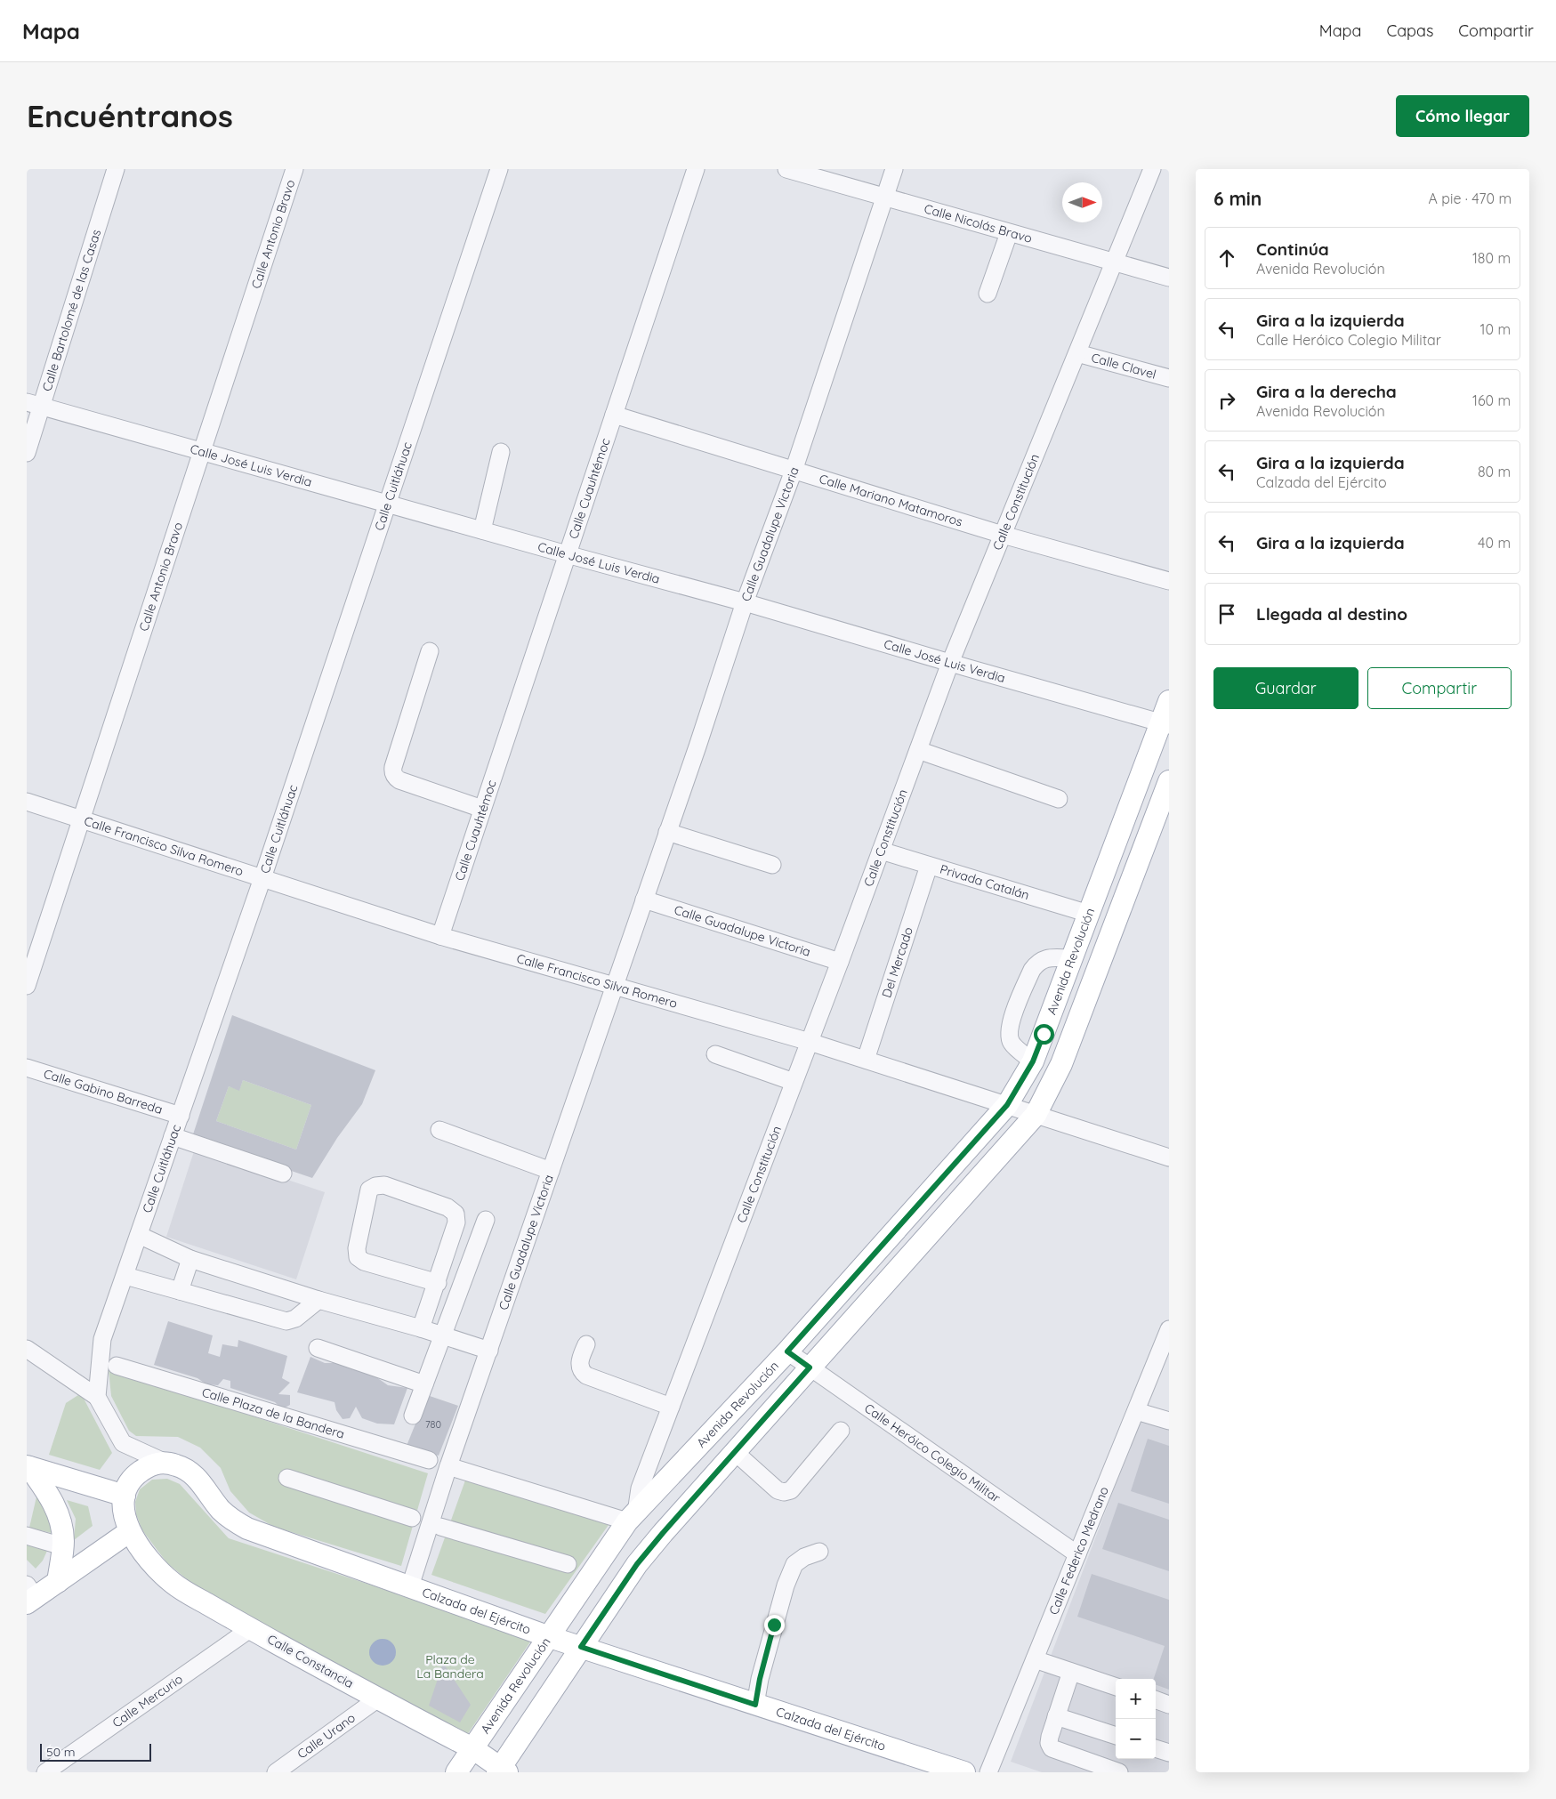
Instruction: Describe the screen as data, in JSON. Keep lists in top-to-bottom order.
{
  "streets": {
    "main road": ["Avenida Revolución", "Calzada del Ejército", "Calle Constancia"],
    "street": [
      "Calle Nicolás Bravo",
      "Calle Antonio Bravo",
      "Calle Bartolomé de las Casas",
      "Calle Clavel",
      "Calle José Luis Verdia",
      "Calle Cuitláhuac",
      "Calle Cuauhtémoc",
      "Calle Mariano Matamoros",
      "Calle Constitución",
      "Calle Guadalupe Victoria",
      "Calle Francisco Silva Romero",
      "Privada Catalán",
      "Del Mercado",
      "Calle Gabino Barreda",
      "Calle Plaza de la Bandera",
      "Calle Heróico Colegio Militar",
      "Calle Federico Medrano",
      "Calle Mercurio",
      "Calle Urano"
    ]
  },
  "crossings": [
    ["Calle Nicolás Bravo", "Calle Constitución"],
    ["Calle Nicolás Bravo", "Calle Guadalupe Victoria"],
    ["Calle Antonio Bravo", "Calle José Luis Verdia"],
    ["Calle Antonio Bravo", "Calle Francisco Silva Romero"],
    ["Calle Bartolomé de las Casas", "Calle José Luis Verdia"],
    ["Calle Clavel", "Calle Constitución"],
    ["Calle José Luis Verdia", "Calle Cuitláhuac"],
    ["Calle José Luis Verdia", "Calle Cuauhtémoc"],
    ["Calle José Luis Verdia", "Calle Constitución"],
    ["Calle José Luis Verdia", "Calle Guadalupe Victoria"],
    ["Calle José Luis Verdia", "Avenida Revolución"],
    ["Calle Cuitláhuac", "Calle Francisco Silva Romero"],
    ["Calle Cuitláhuac", "Calle Gabino Barreda"],
    ["Calle Cuauhtémoc", "Calle Mariano Matamoros"],
    ["Calle Cuauhtémoc", "Calle Francisco Silva Romero"],
    ["Calle Mariano Matamoros", "Calle Constitución"],
    ["Calle Mariano Matamoros", "Calle Guadalupe Victoria"],
    ["Calle Constitución", "Calle Guadalupe Victoria"],
    ["Calle Constitución", "Calle Francisco Silva Romero"],
    ["Calle Constitución", "Privada Catalán"],
    ["Calle Constitución", "Avenida Revolución"],
    ["Calle Guadalupe Victoria", "Calle Francisco Silva Romero"],
    ["Calle Guadalupe Victoria", "Calzada del Ejército"],
    ["Calle Francisco Silva Romero", "Avenida Revolución"],
    ["Calle Francisco Silva Romero", "Del Mercado"],
    ["Privada Catalán", "Avenida Revolución"],
    ["Privada Catalán", "Del Mercado"],
    ["Avenida Revolución", "Calle Heróico Colegio Militar"],
    ["Avenida Revolución", "Calzada del Ejército"],
    ["Avenida Revolución", "Calle Constancia"],
    ["Calle Heróico Colegio Militar", "Calle Federico Medrano"],
    ["Calle Constancia", "Calle Mercurio"],
    ["Calle Constancia", "Calle Urano"]
  ],
  "parks": ["Plaza de La Bandera"],
  "house_numbers": ["780"],
  "scale_bar": "50 m",
  "north": "right",
  "page": {
    "header": "Mapa",
    "nav": ["Mapa", "Capas", "Compartir"],
    "buttons": [
      "Cómo llegar",
      ["Guardar", "Compartir"]
    ],
    "title": "Encuéntranos",
    "heading": ["6 min", "A pie · 470 m"],
    "list": [
      ["Continúa", "Avenida Revolución", "180 m"],
      ["Gira a la izquierda", "Calle Heróico Colegio Militar", "10 m"],
      ["Gira a la derecha", "Avenida Revolución", "160 m"],
      ["Gira a la izquierda", "Calzada del Ejército", "80 m"],
      ["Gira a la izquierda", "40 m"],
      "Llegada al destino"
    ],
    "map_buttons": ["+", "−"],
    "scale": "50 m"
  }
}
